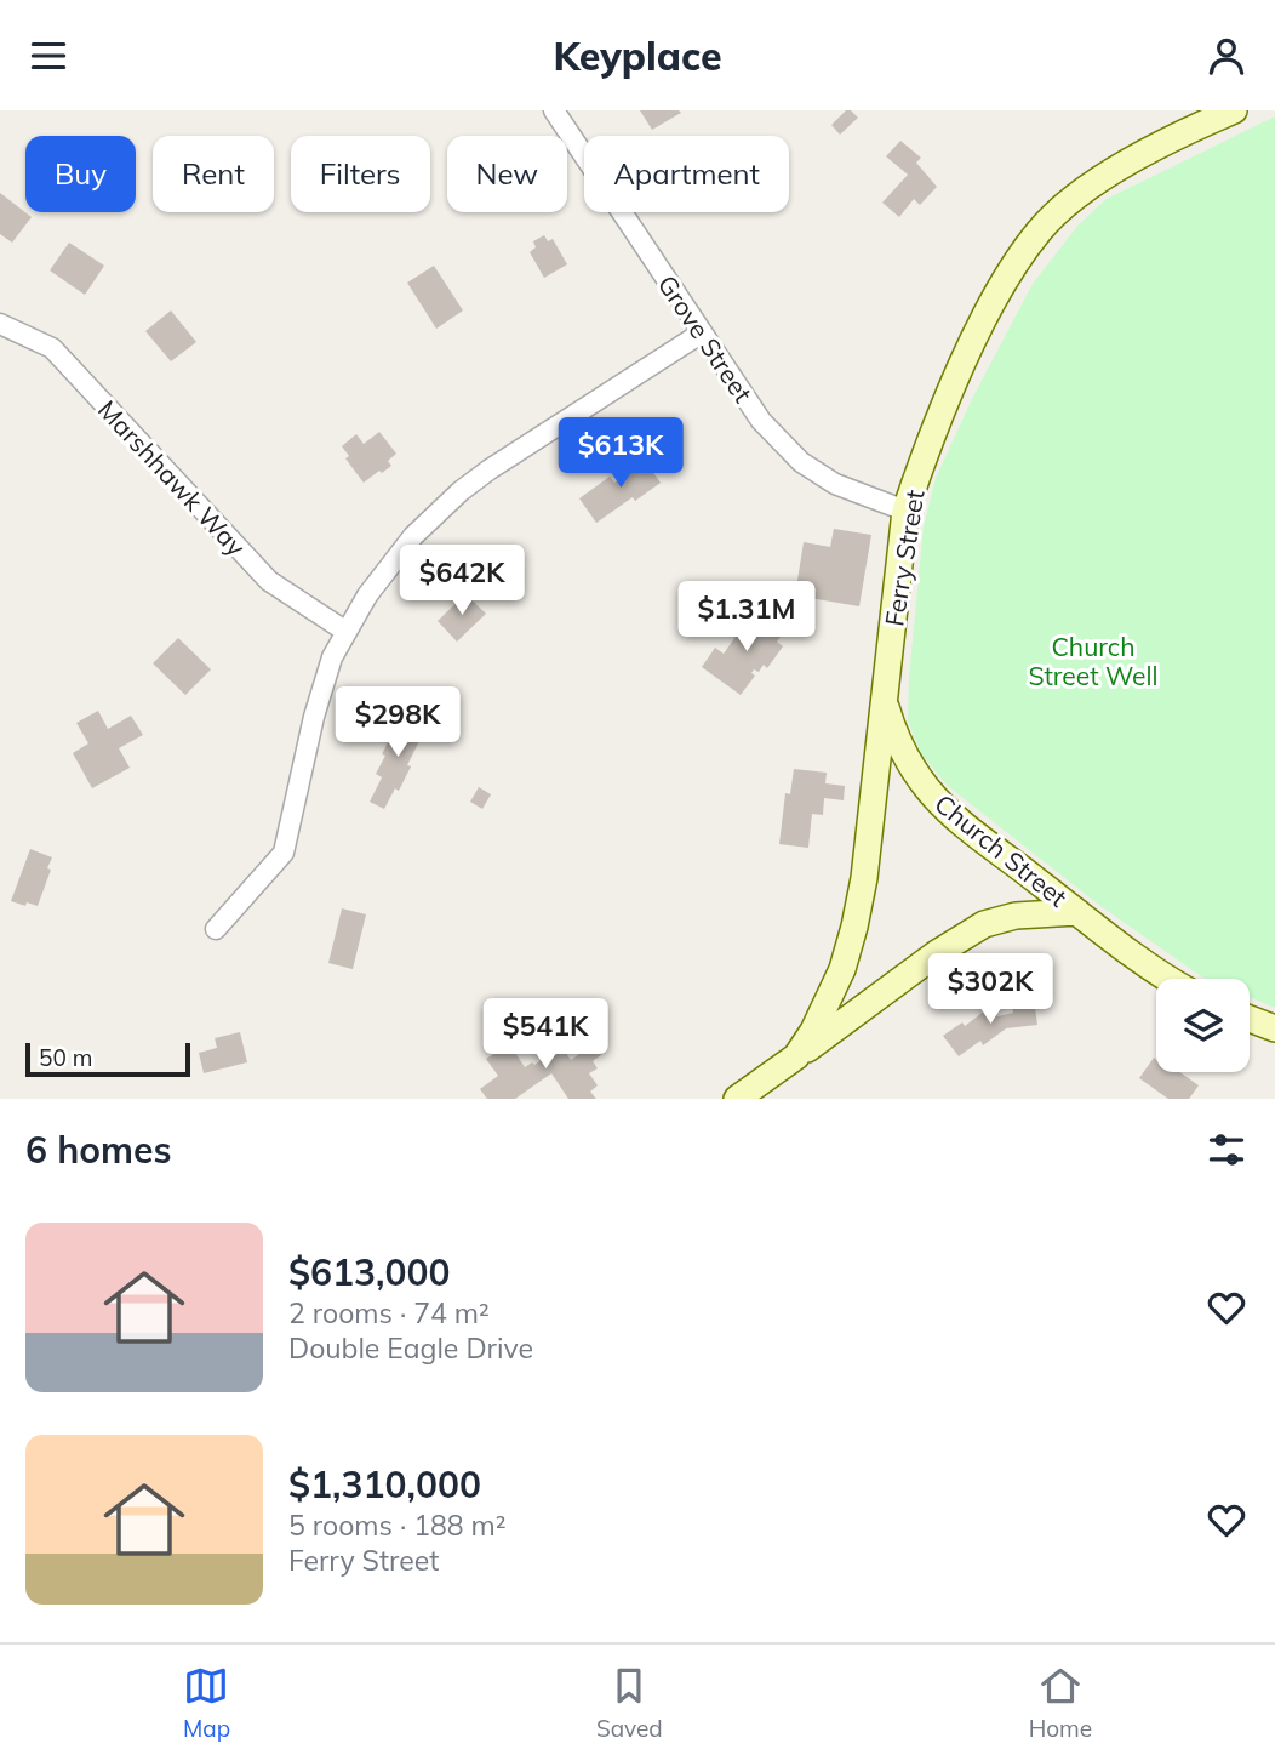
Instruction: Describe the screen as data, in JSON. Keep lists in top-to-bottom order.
{
  "streets": {
    "main road": ["Ferry Street", "Church Street"],
    "street": ["Grove Street", "Marshhawk Way"]
  },
  "crossings": [
    ["Grove Street", "Ferry Street"],
    ["Ferry Street", "Church Street"]
  ],
  "parks": ["Church Street Well"],
  "scale_bar": "50 m",
  "page": {
    "header": "Keyplace",
    "chip": [
      "Buy",
      "Rent",
      "Filters",
      "New",
      "Apartment"
    ],
    "price": [
      "$613K",
      "$642K",
      "$1.31M",
      "$298K",
      "$302K",
      "$541K"
    ],
    "scale": "50 m",
    "heading": "6 homes",
    "list": [
      {
        "name": "$613,000",
        "note": "2 rooms · 74 m² · Double Eagle Drive"
      },
      {
        "name": "$1,310,000",
        "note": "5 rooms · 188 m² · Ferry Street"
      }
    ],
    "tabs": ["Map", "Saved", "Home"]
  }
}
